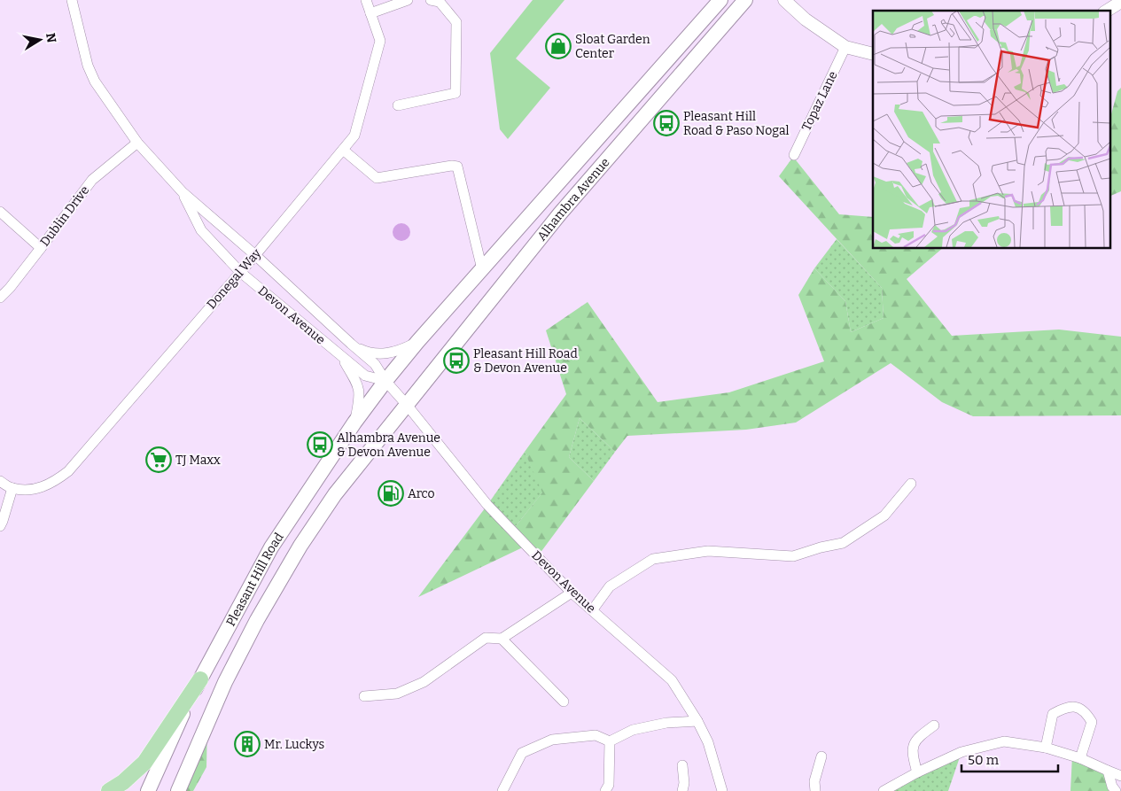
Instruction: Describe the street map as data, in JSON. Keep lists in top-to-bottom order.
{
  "streets": {
    "main road": ["Alhambra Avenue", "Pleasant Hill Road"],
    "street": [
      "Topaz Lane",
      "Dublin Drive",
      "Donegal Way",
      "Devon Avenue"
    ]
  },
  "crossings": [
    ["Alhambra Avenue", "Devon Avenue"],
    ["Alhambra Avenue", "Pleasant Hill Road"],
    ["Dublin Drive", "Devon Avenue"],
    ["Donegal Way", "Devon Avenue"],
    ["Devon Avenue", "Pleasant Hill Road"]
  ],
  "places": {
    "shop": ["Sloat Garden Center"],
    "bus stop": ["Pleasant Hill Road & Paso Nogal", "Pleasant Hill Road & Devon Avenue", "Alhambra Avenue & Devon Avenue"],
    "supermarket": ["TJ Maxx"],
    "fuel station": ["Arco"],
    "building": ["Mr. Luckys"]
  },
  "scale_bar": "50 m",
  "north": "right"
}
